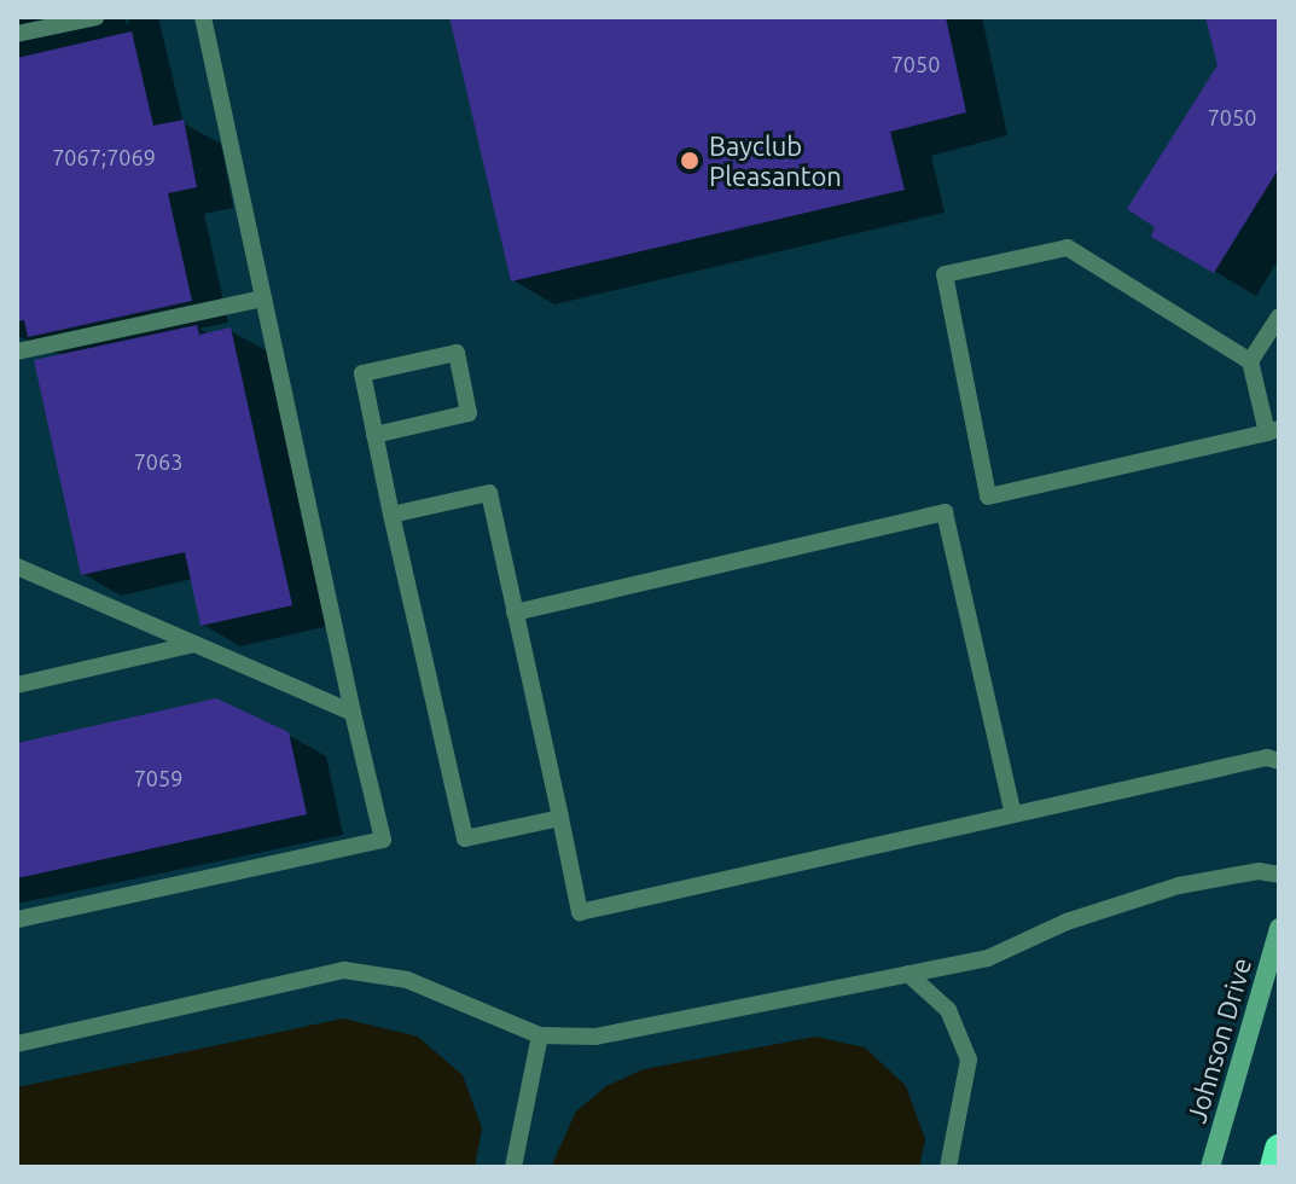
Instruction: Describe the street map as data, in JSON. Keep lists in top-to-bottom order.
{
  "streets": {
    "street": ["Johnson Drive"]
  },
  "places": ["Bayclub Pleasanton"],
  "house_numbers": [
    "7050",
    "7050",
    "7067;7069",
    "7063",
    "7059"
  ]
}
